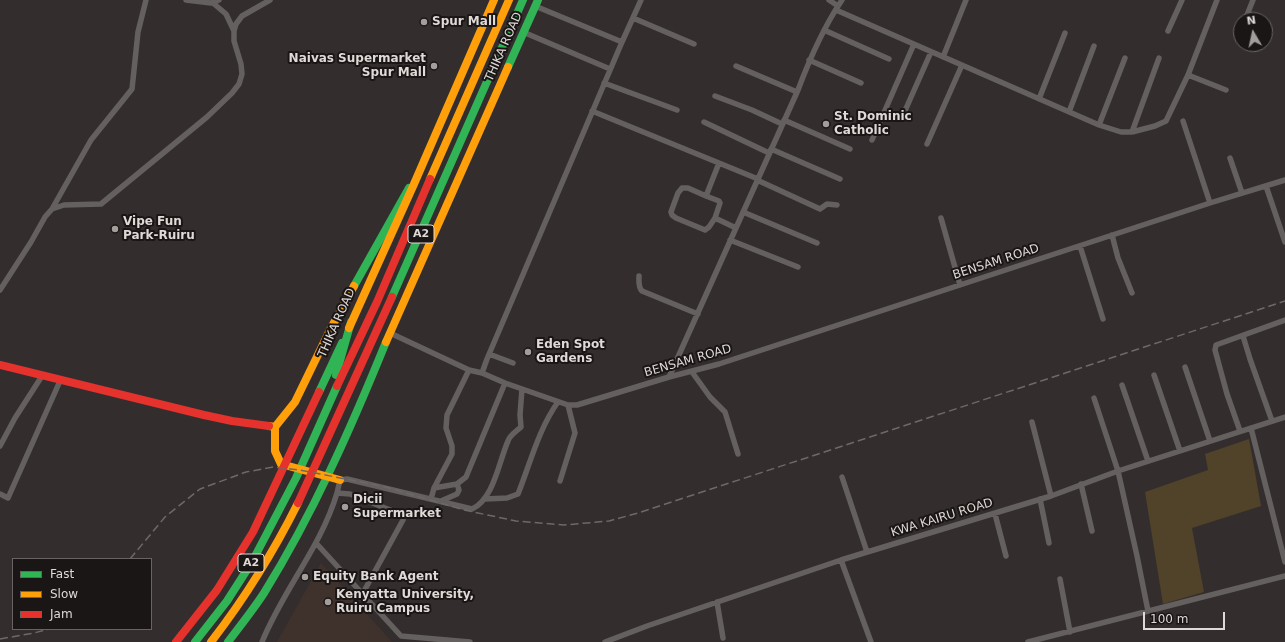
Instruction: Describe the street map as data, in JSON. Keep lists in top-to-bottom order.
{
  "streets": {
    "main road": ["THIKA ROAD", "A2"],
    "street": ["BENSAM ROAD", "KWA KAIRU ROAD"]
  },
  "crossings": [
    ["THIKA ROAD", "BENSAM ROAD"]
  ],
  "places": [
    "Spur Mall",
    "Naivas Supermarket Spur Mall",
    "St. Dominic Catholic",
    "Vipe Fun Park-Ruiru",
    "Eden Spot Gardens",
    "Dicii Supermarket",
    "Equity Bank Agent",
    "Kenyatta University, Ruiru Campus"
  ],
  "legend": ["Fast", "Slow", "Jam"],
  "scale_bar": "100 m",
  "north": "top"
}
